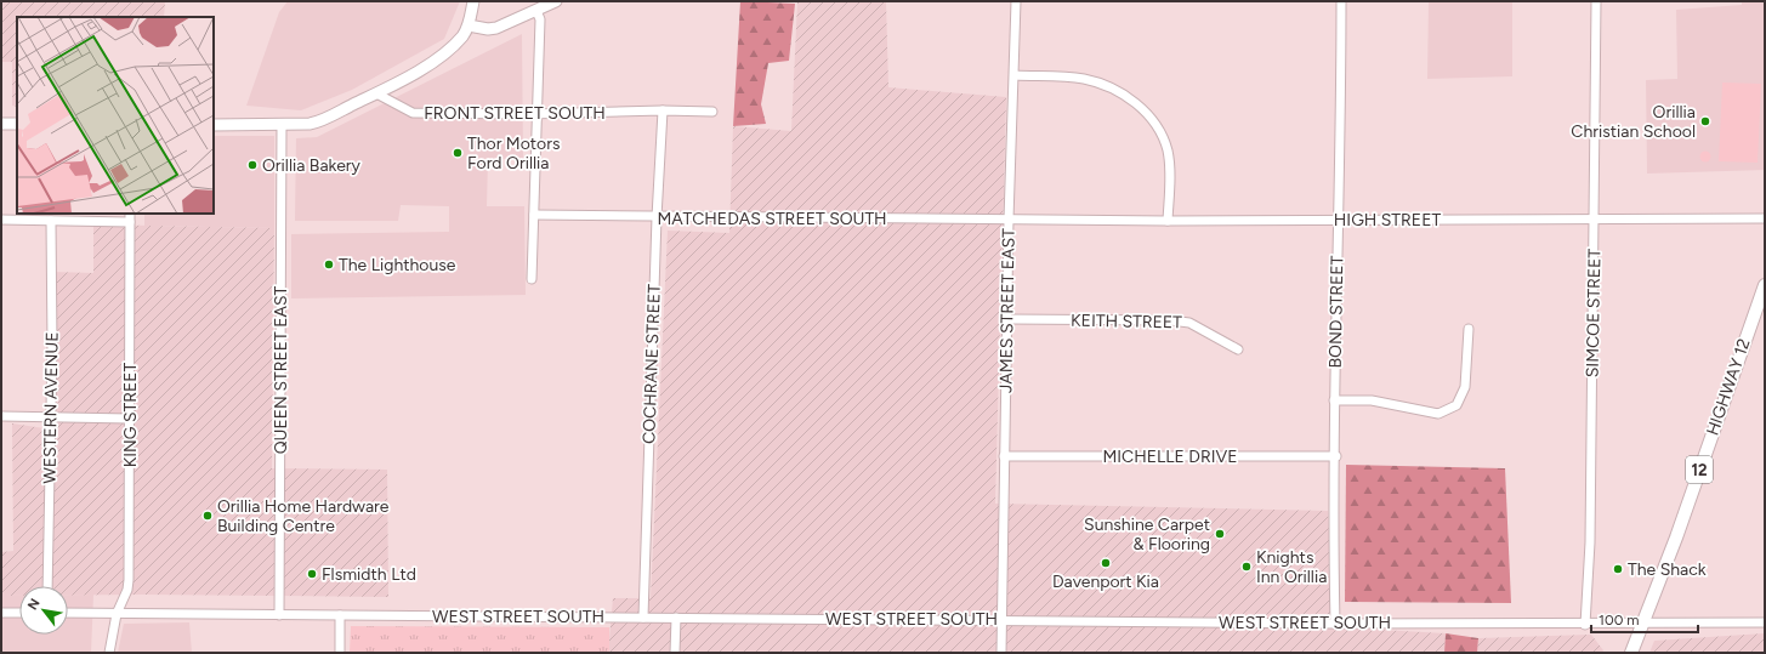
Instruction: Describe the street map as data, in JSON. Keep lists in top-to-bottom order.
{
  "streets": {
    "highway": ["HIGHWAY 12", "12"],
    "street": [
      "FRONT STREET SOUTH",
      "MATCHEDAS STREET SOUTH",
      "HIGH STREET",
      "JAMES STREET EAST",
      "BOND STREET",
      "SIMCOE STREET",
      "KEITH STREET",
      "COCHRANE STREET",
      "QUEEN STREET EAST",
      "WESTERN AVENUE",
      "KING STREET",
      "MICHELLE DRIVE",
      "WEST STREET SOUTH"
    ]
  },
  "crossings": [
    ["FRONT STREET SOUTH", "COCHRANE STREET"],
    ["MATCHEDAS STREET SOUTH", "HIGH STREET"],
    ["MATCHEDAS STREET SOUTH", "JAMES STREET EAST"],
    ["MATCHEDAS STREET SOUTH", "COCHRANE STREET"],
    ["HIGH STREET", "JAMES STREET EAST"],
    ["HIGH STREET", "BOND STREET"],
    ["HIGH STREET", "SIMCOE STREET"],
    ["JAMES STREET EAST", "KEITH STREET"],
    ["JAMES STREET EAST", "MICHELLE DRIVE"],
    ["JAMES STREET EAST", "WEST STREET SOUTH"],
    ["BOND STREET", "MICHELLE DRIVE"],
    ["BOND STREET", "WEST STREET SOUTH"],
    ["SIMCOE STREET", "WEST STREET SOUTH"],
    ["COCHRANE STREET", "WEST STREET SOUTH"],
    ["QUEEN STREET EAST", "WEST STREET SOUTH"],
    ["HIGHWAY 12", "WEST STREET SOUTH"],
    ["KING STREET", "WEST STREET SOUTH"]
  ],
  "places": [
    "Orillia Christian School",
    "Thor Motors Ford Orillia",
    "Orillia Bakery",
    "The Lighthouse",
    "Orillia Home Hardware Building Centre",
    "Sunshine Carpet & Flooring",
    "Davenport Kia",
    "Knights Inn Orillia",
    "The Shack",
    "Flsmidth Ltd"
  ],
  "scale_bar": "100 m",
  "north": "top left"
}
